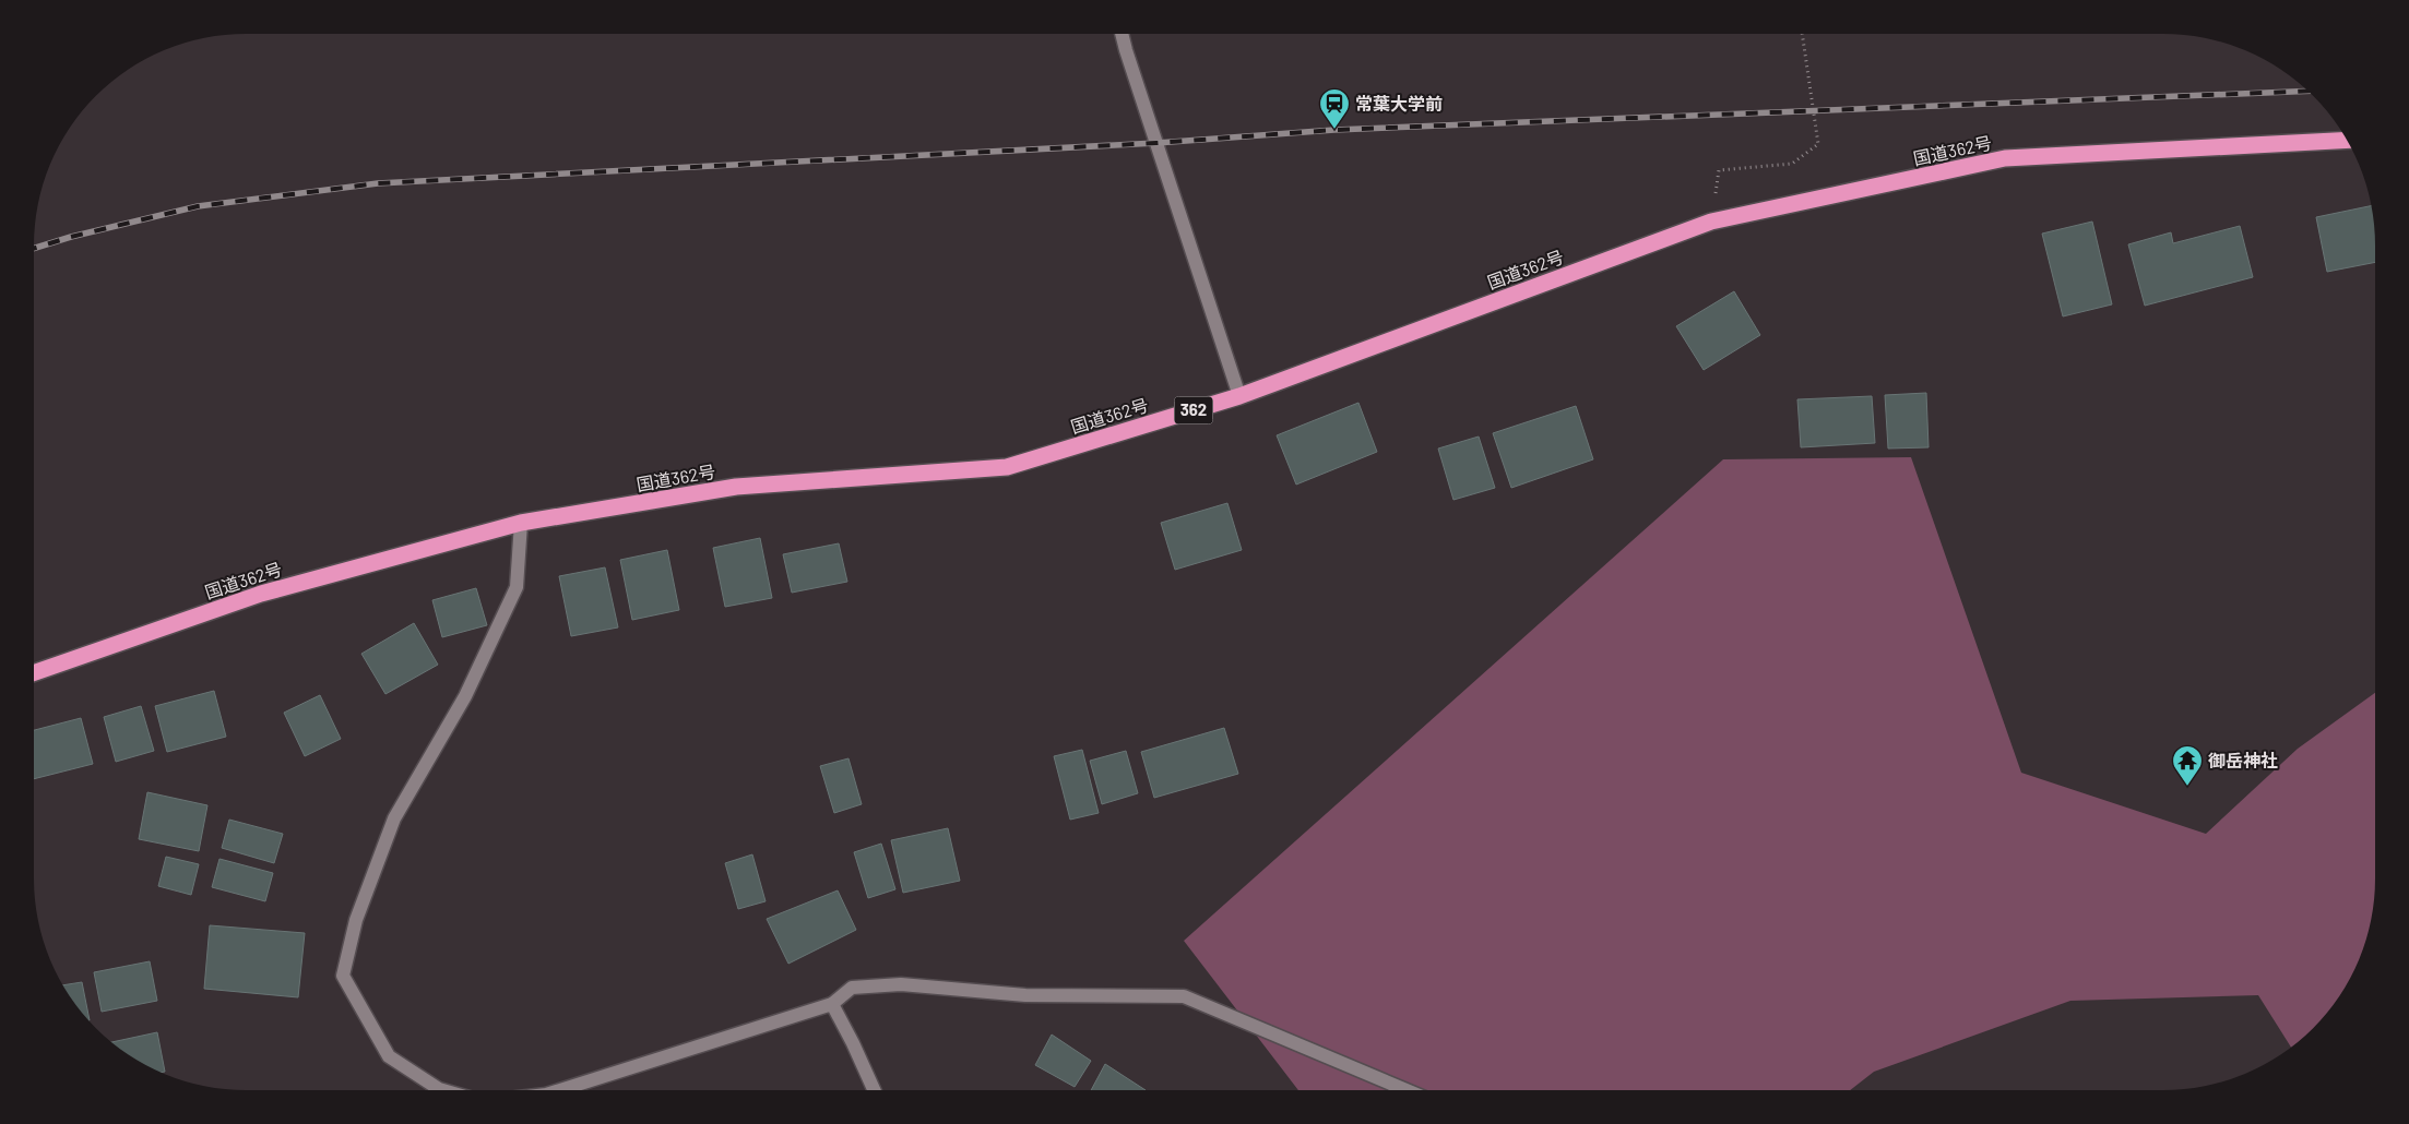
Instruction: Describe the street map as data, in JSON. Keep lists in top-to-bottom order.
{
  "streets": {
    "highway": ["国道362号", "362"]
  },
  "places": {
    "station": ["常葉大学前"],
    "temple": ["御岳神社"]
  }
}
